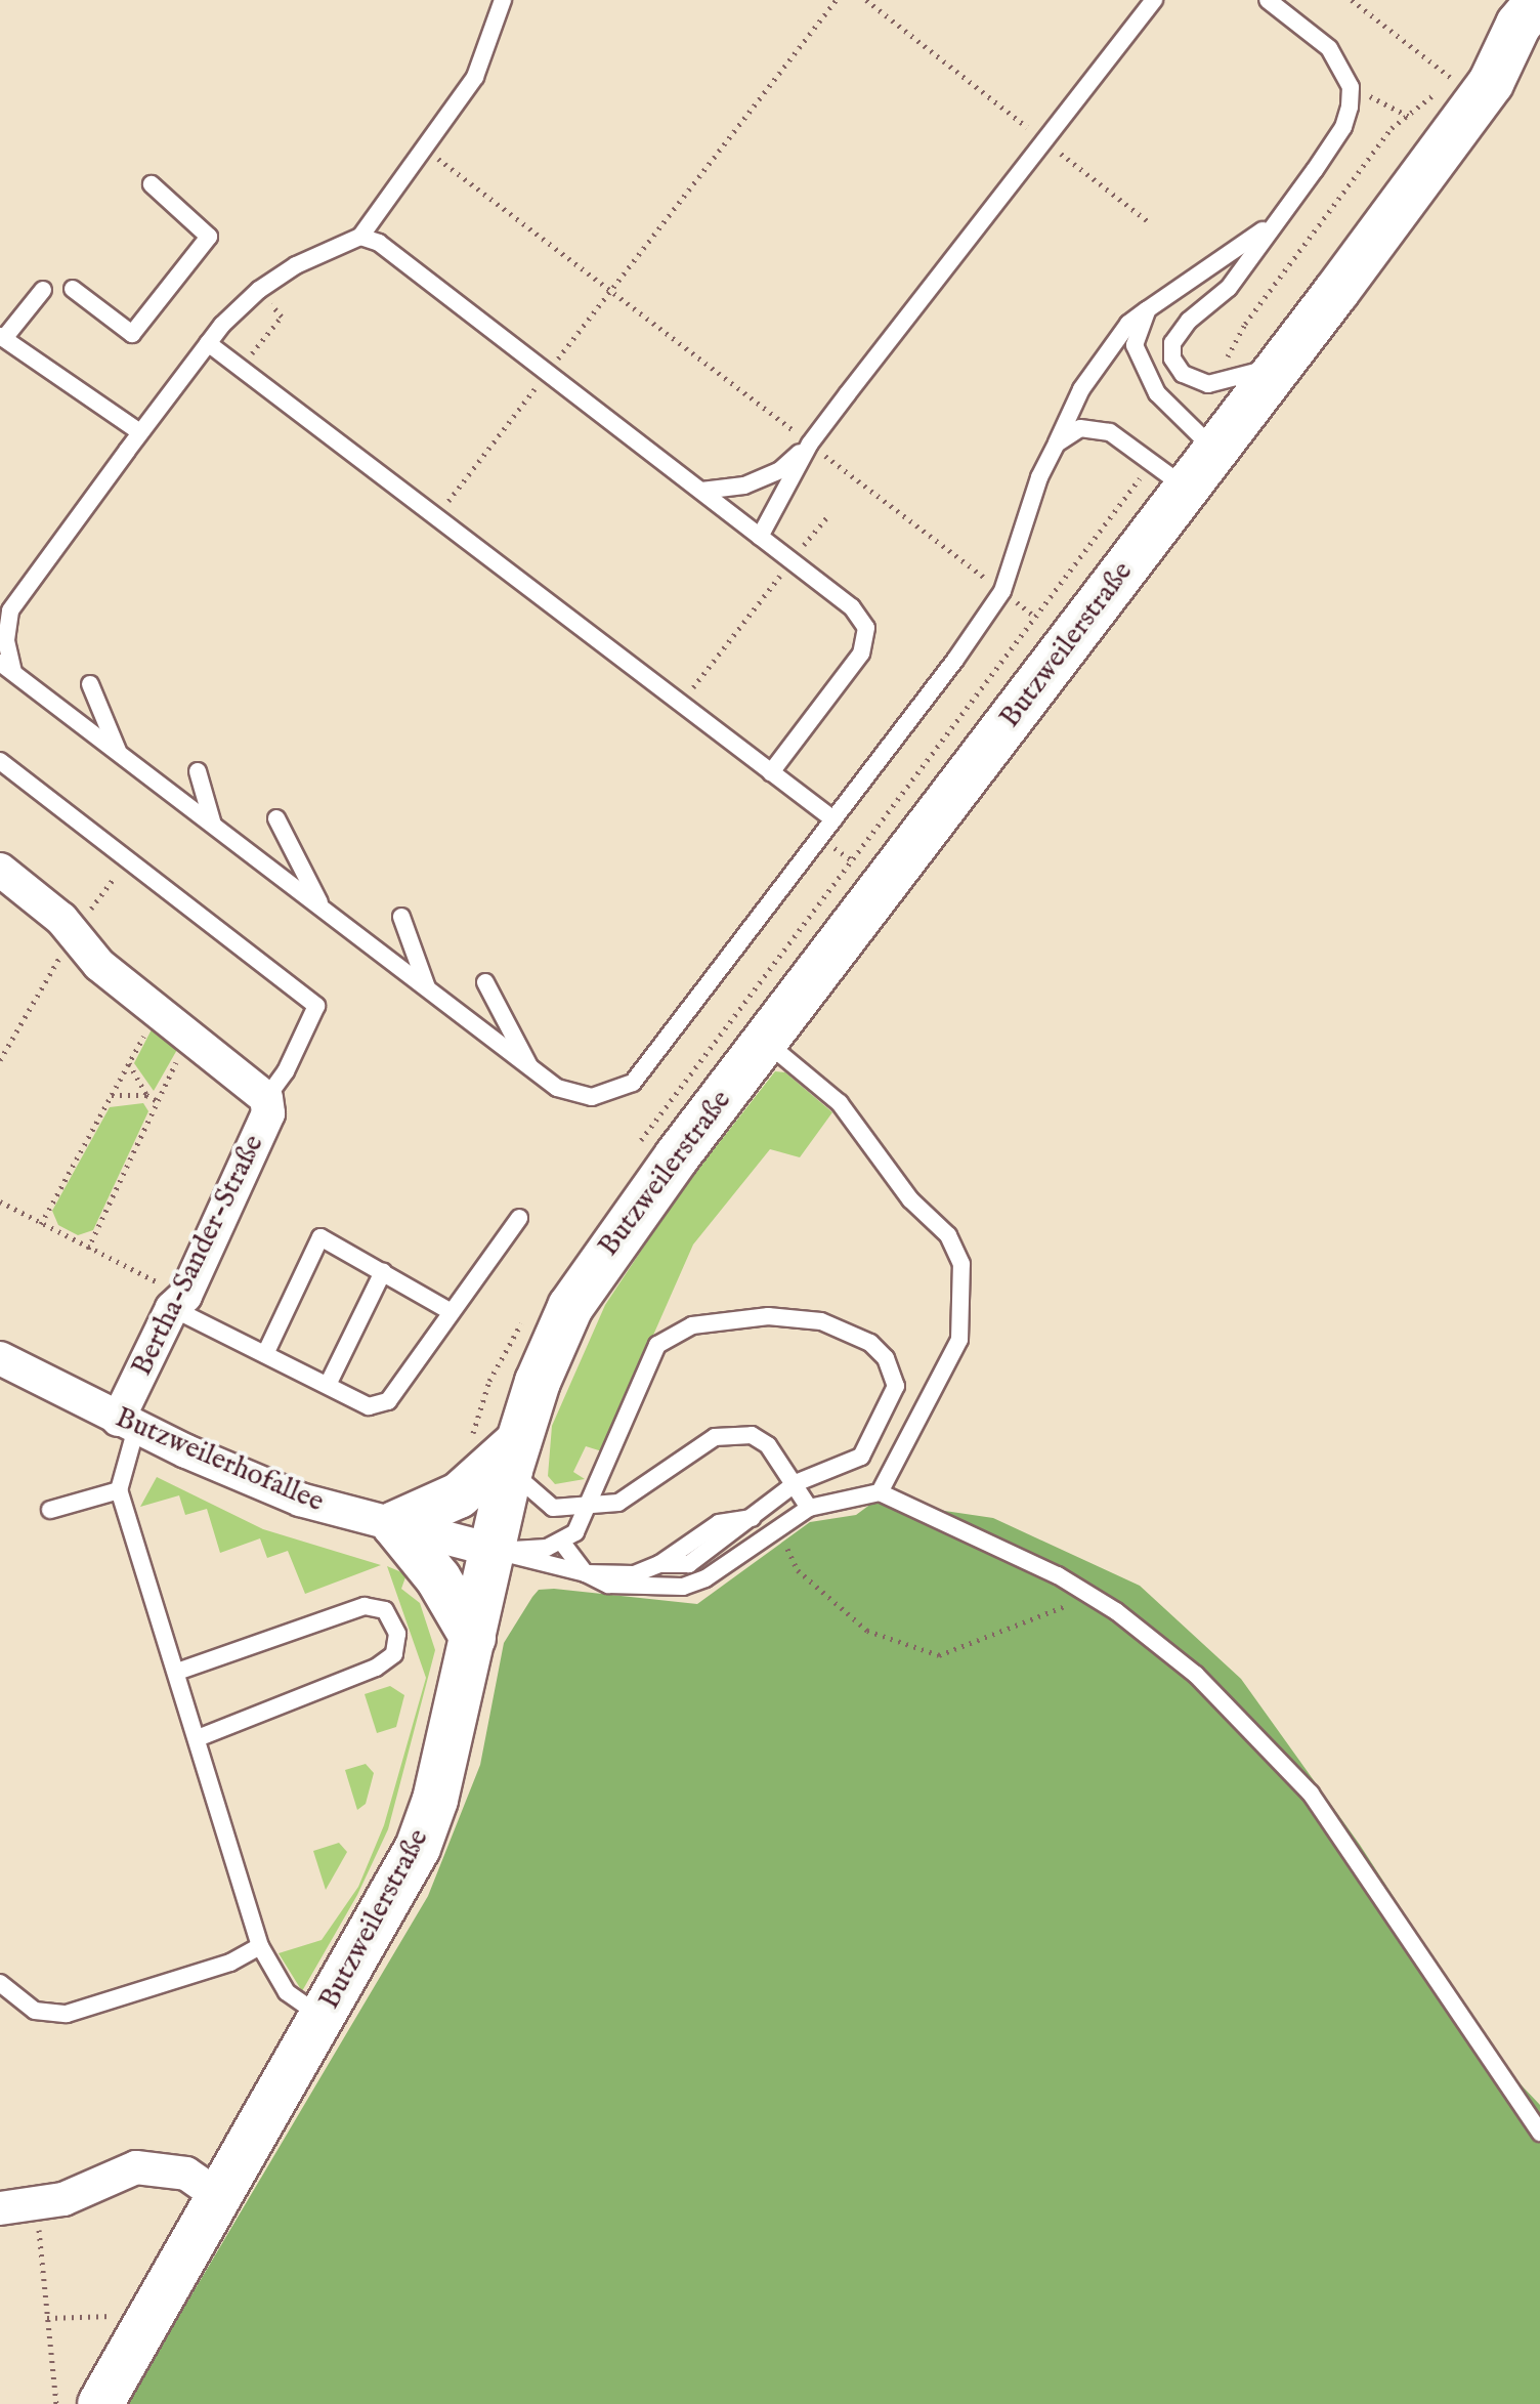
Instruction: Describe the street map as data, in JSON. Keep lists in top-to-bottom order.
{
  "streets": {
    "street": ["Butzweilerstraße", "Bertha-Sander-Straße", "Butzweilerhofallee"]
  },
  "crossings": [
    ["Butzweilerstraße", "Butzweilerhofallee"],
    ["Bertha-Sander-Straße", "Butzweilerhofallee"]
  ]
}
